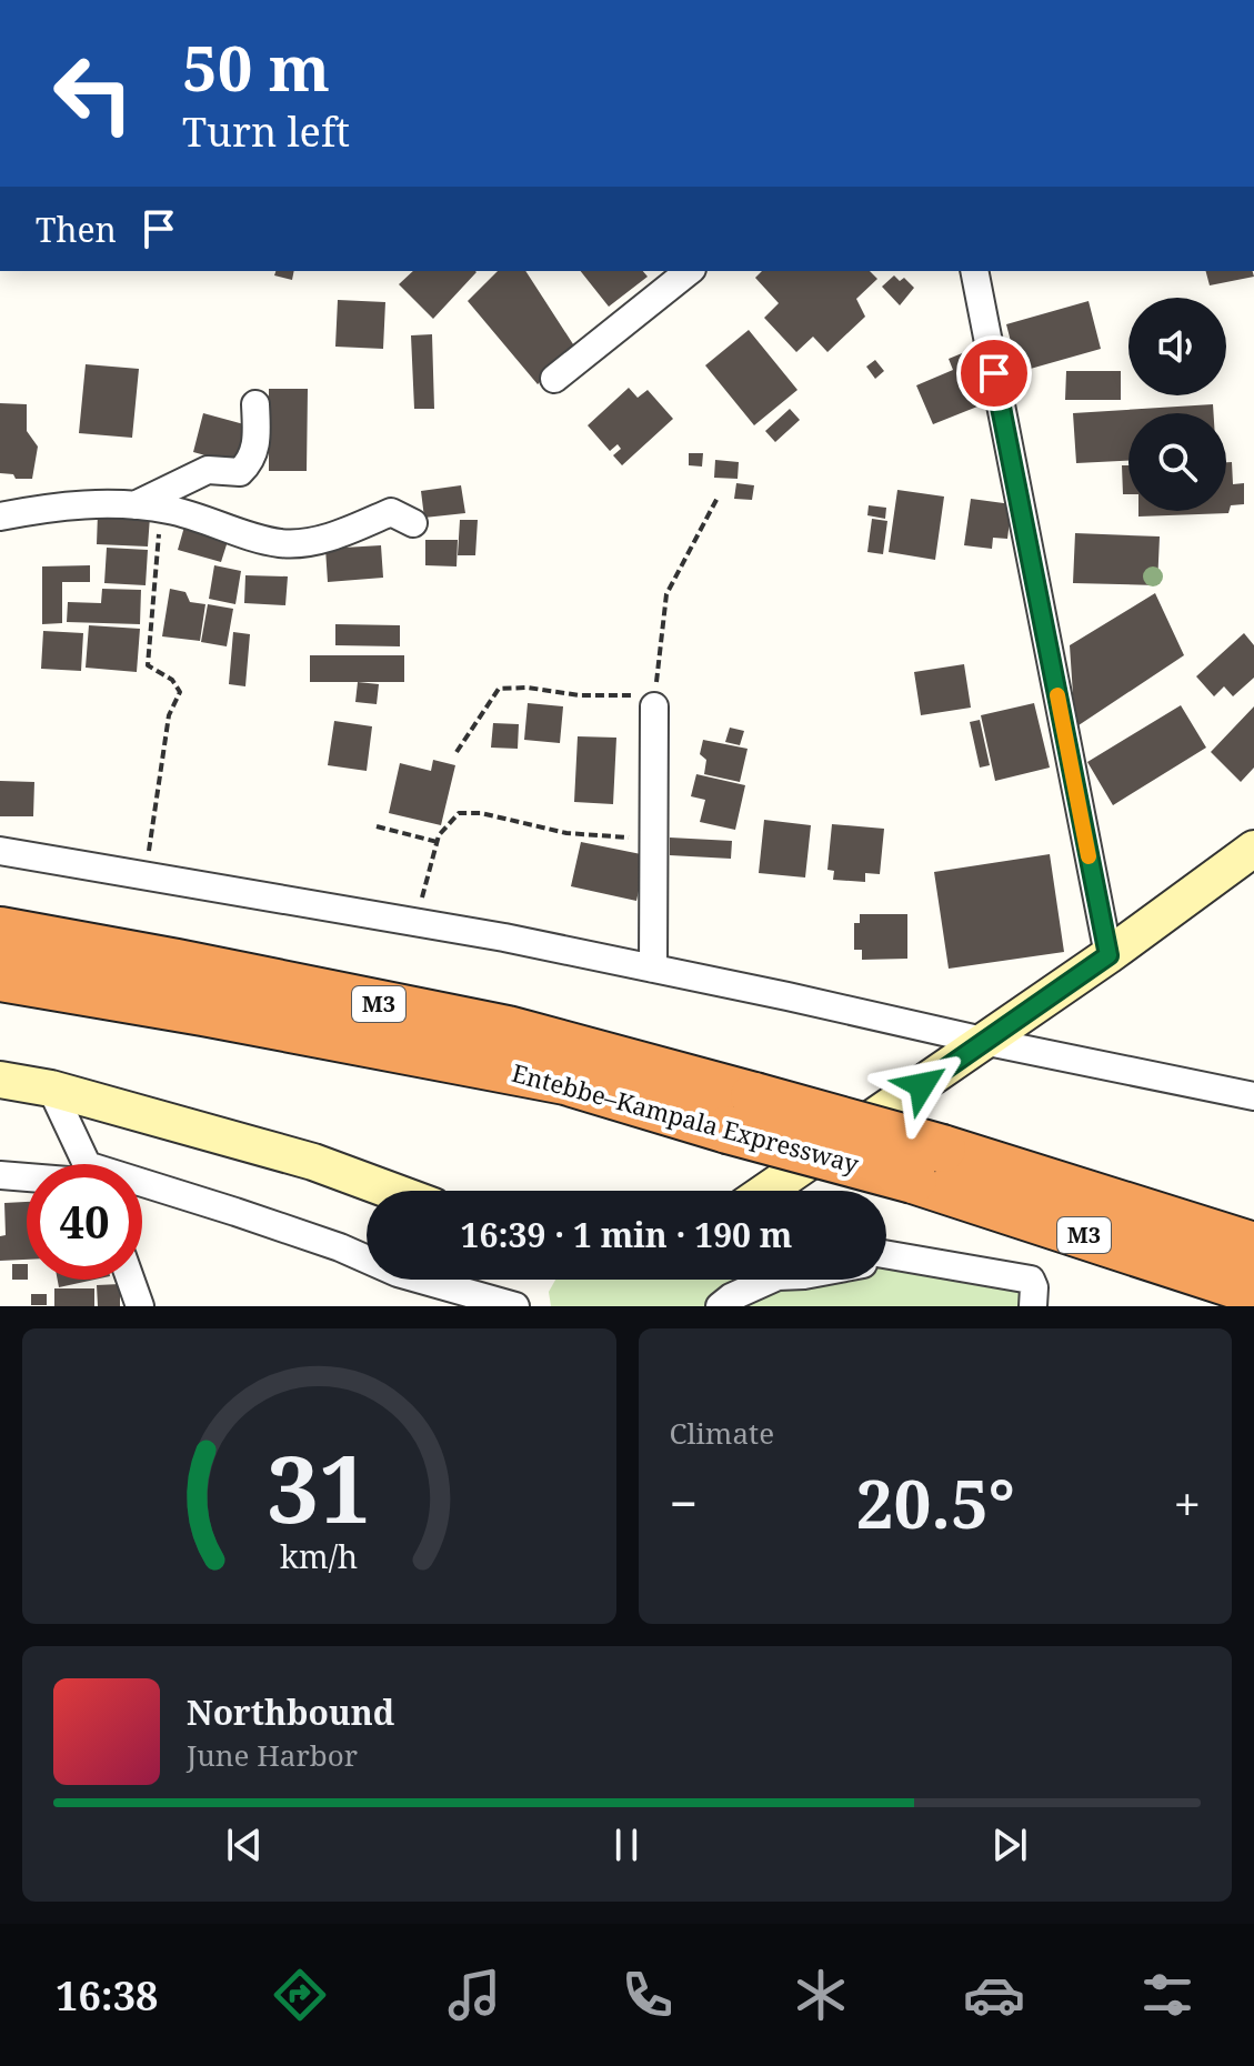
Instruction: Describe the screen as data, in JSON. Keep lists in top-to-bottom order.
{
  "streets": {
    "highway": ["M3", "Entebbe–Kampala Expressway"]
  },
  "page": {
    "turn": ["50 m", "Turn left"],
    "then": "Then",
    "limit": "40",
    "trip": "16:39 · 1 min · 190 m",
    "tile": "Climate",
    "heat": ["−", "20.5°", "+"],
    "song": ["Northbound", "June Harbor"],
    "tabs": "16:38",
    "gauge": ["31", "km/h"]
  }
}
